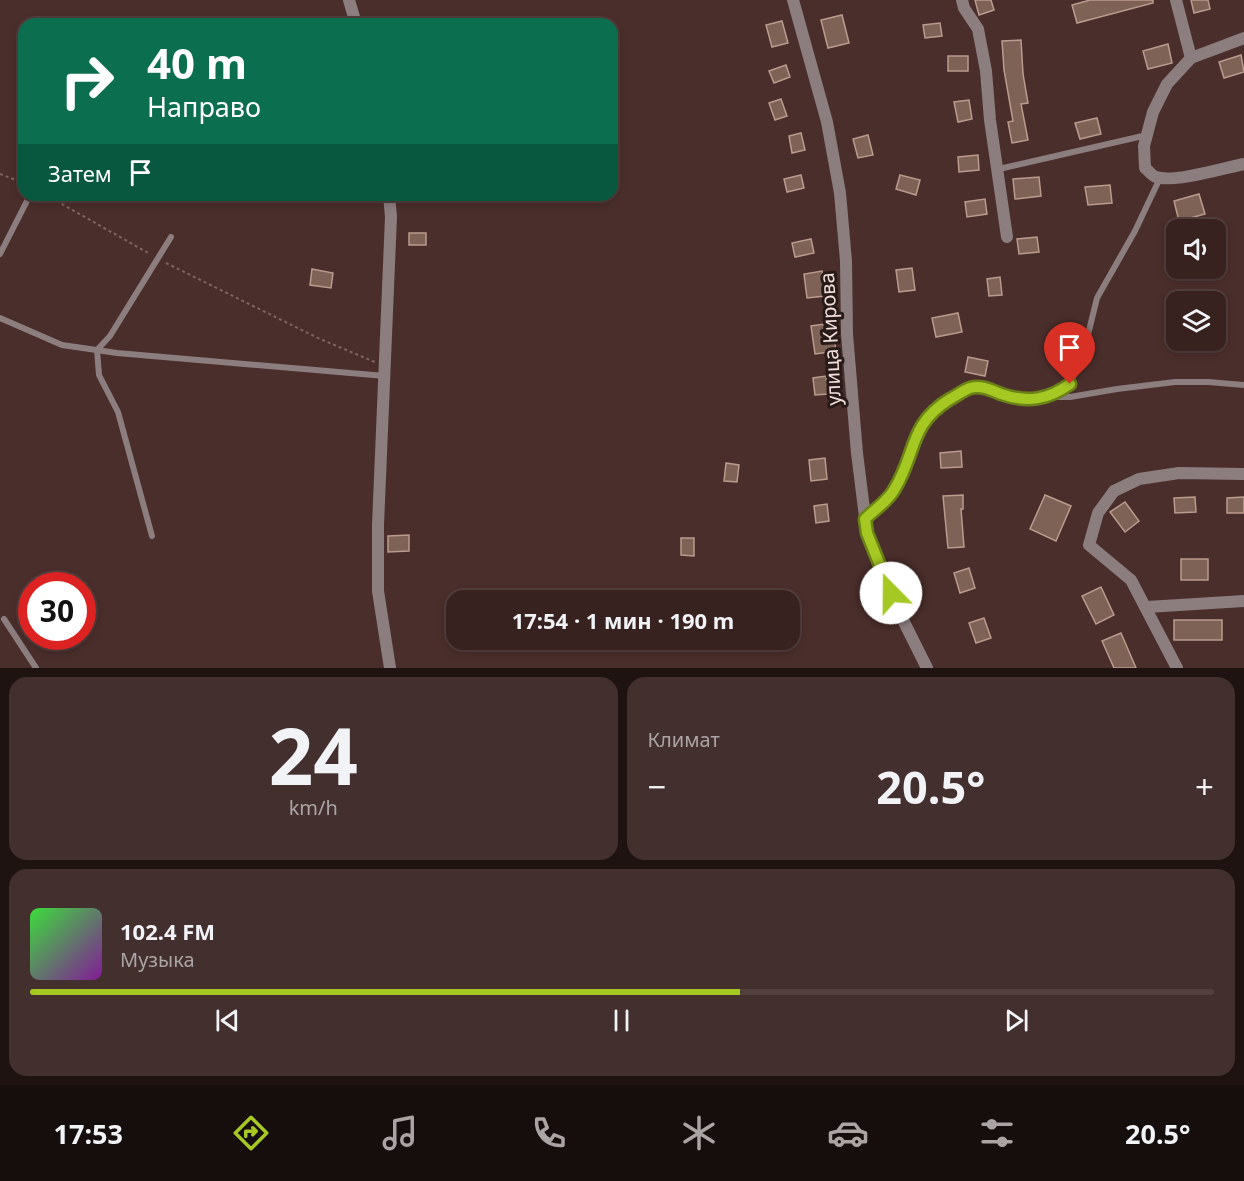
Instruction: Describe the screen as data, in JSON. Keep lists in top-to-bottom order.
{
  "streets": {
    "street": ["улица Кирова"]
  },
  "page": {
    "turn": ["40 m", "Направо"],
    "then": "Затем",
    "limit": "30",
    "trip": "17:54 · 1 мин · 190 m",
    "tile": [
      ["24", "km/h"],
      "Климат"
    ],
    "heat": ["−", "20.5°", "+"],
    "song": ["102.4 FM", "Музыка"],
    "tabs": ["17:53", "20.5°"]
  }
}
